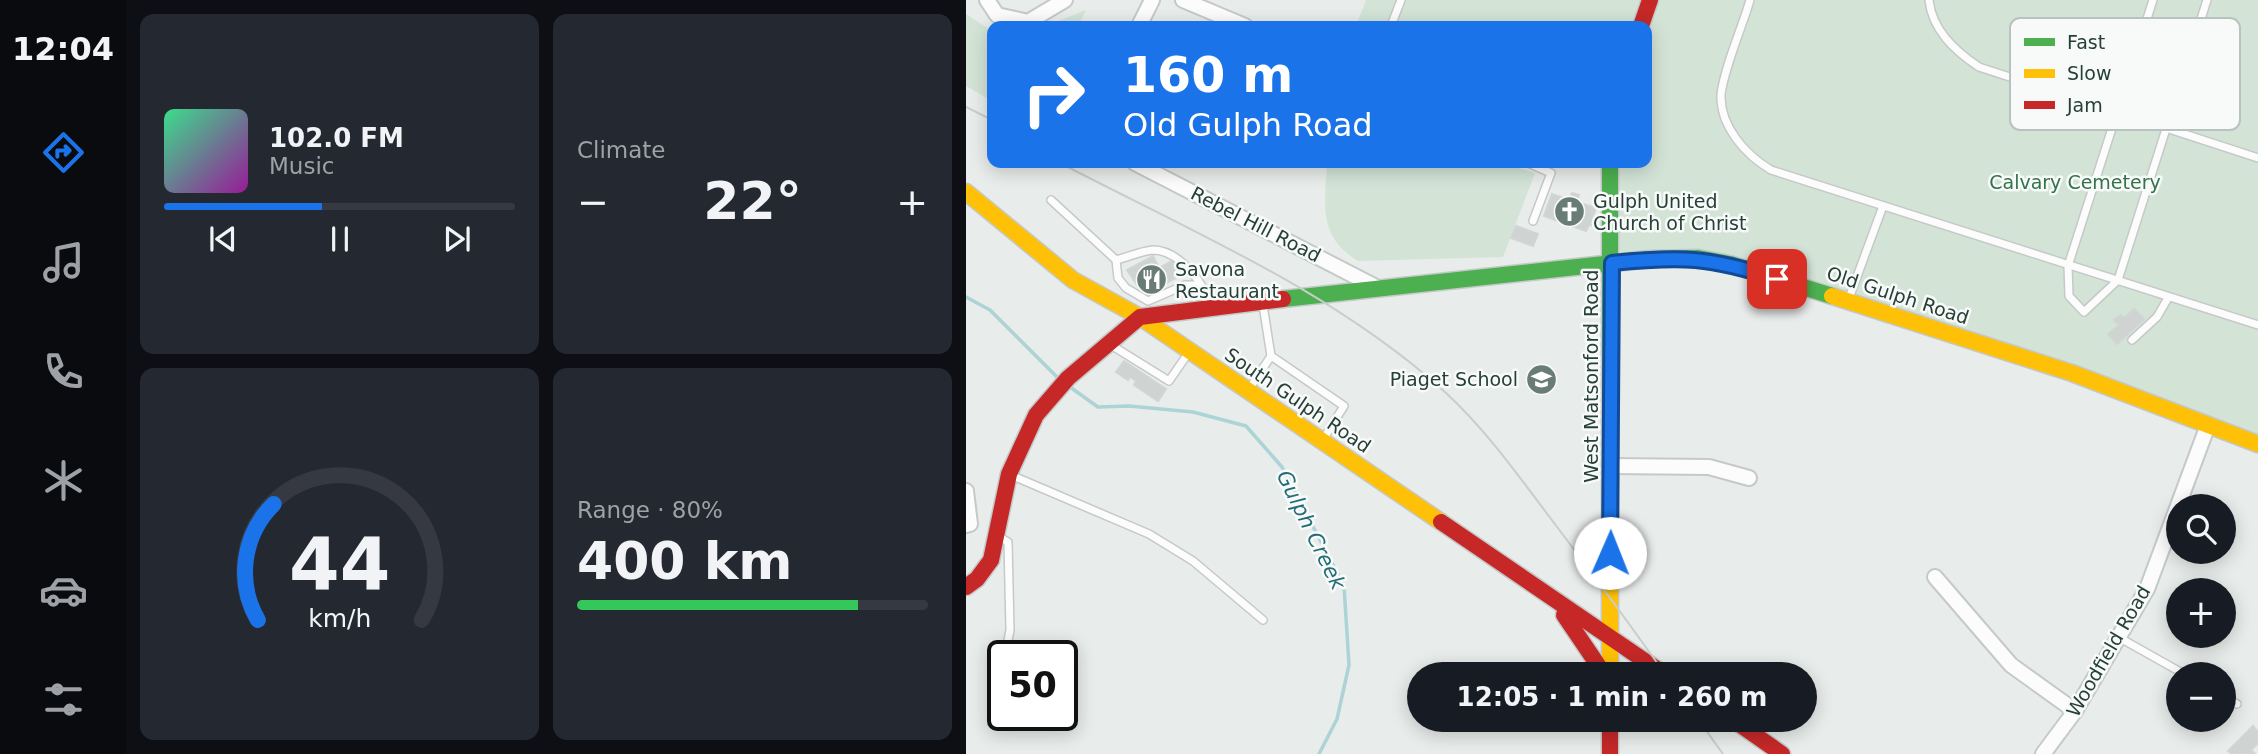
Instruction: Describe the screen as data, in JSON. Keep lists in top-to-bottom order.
{
  "streets": {
    "main road": ["Old Gulph Road", "West Matsonford Road", "South Gulph Road"],
    "street": ["Rebel Hill Road", "Woodfield Road"]
  },
  "crossings": [
    ["Rebel Hill Road", "Old Gulph Road"],
    ["Old Gulph Road", "West Matsonford Road"],
    ["Old Gulph Road", "South Gulph Road"],
    ["Old Gulph Road", "Woodfield Road"],
    ["West Matsonford Road", "South Gulph Road"]
  ],
  "water": ["Gulph Creek"],
  "parks": ["Calvary Cemetery"],
  "places": {
    "church": ["Gulph United Church of Christ"],
    "restaurant": ["Savona Restaurant"],
    "school or university": ["Piaget School"]
  },
  "legend": ["Fast", "Slow", "Jam"],
  "page": {
    "tabs": "12:04",
    "tile": [
      "Climate",
      ["Range · 80%", "400 km"]
    ],
    "turn": ["160 m", "Old Gulph Road"],
    "song": ["102.0 FM", "Music"],
    "heat": ["−", "22°", "+"],
    "map_buttons": ["+", "−"],
    "limit": "50",
    "trip": "12:05 · 1 min · 260 m",
    "gauge": ["44", "km/h"]
  }
}
